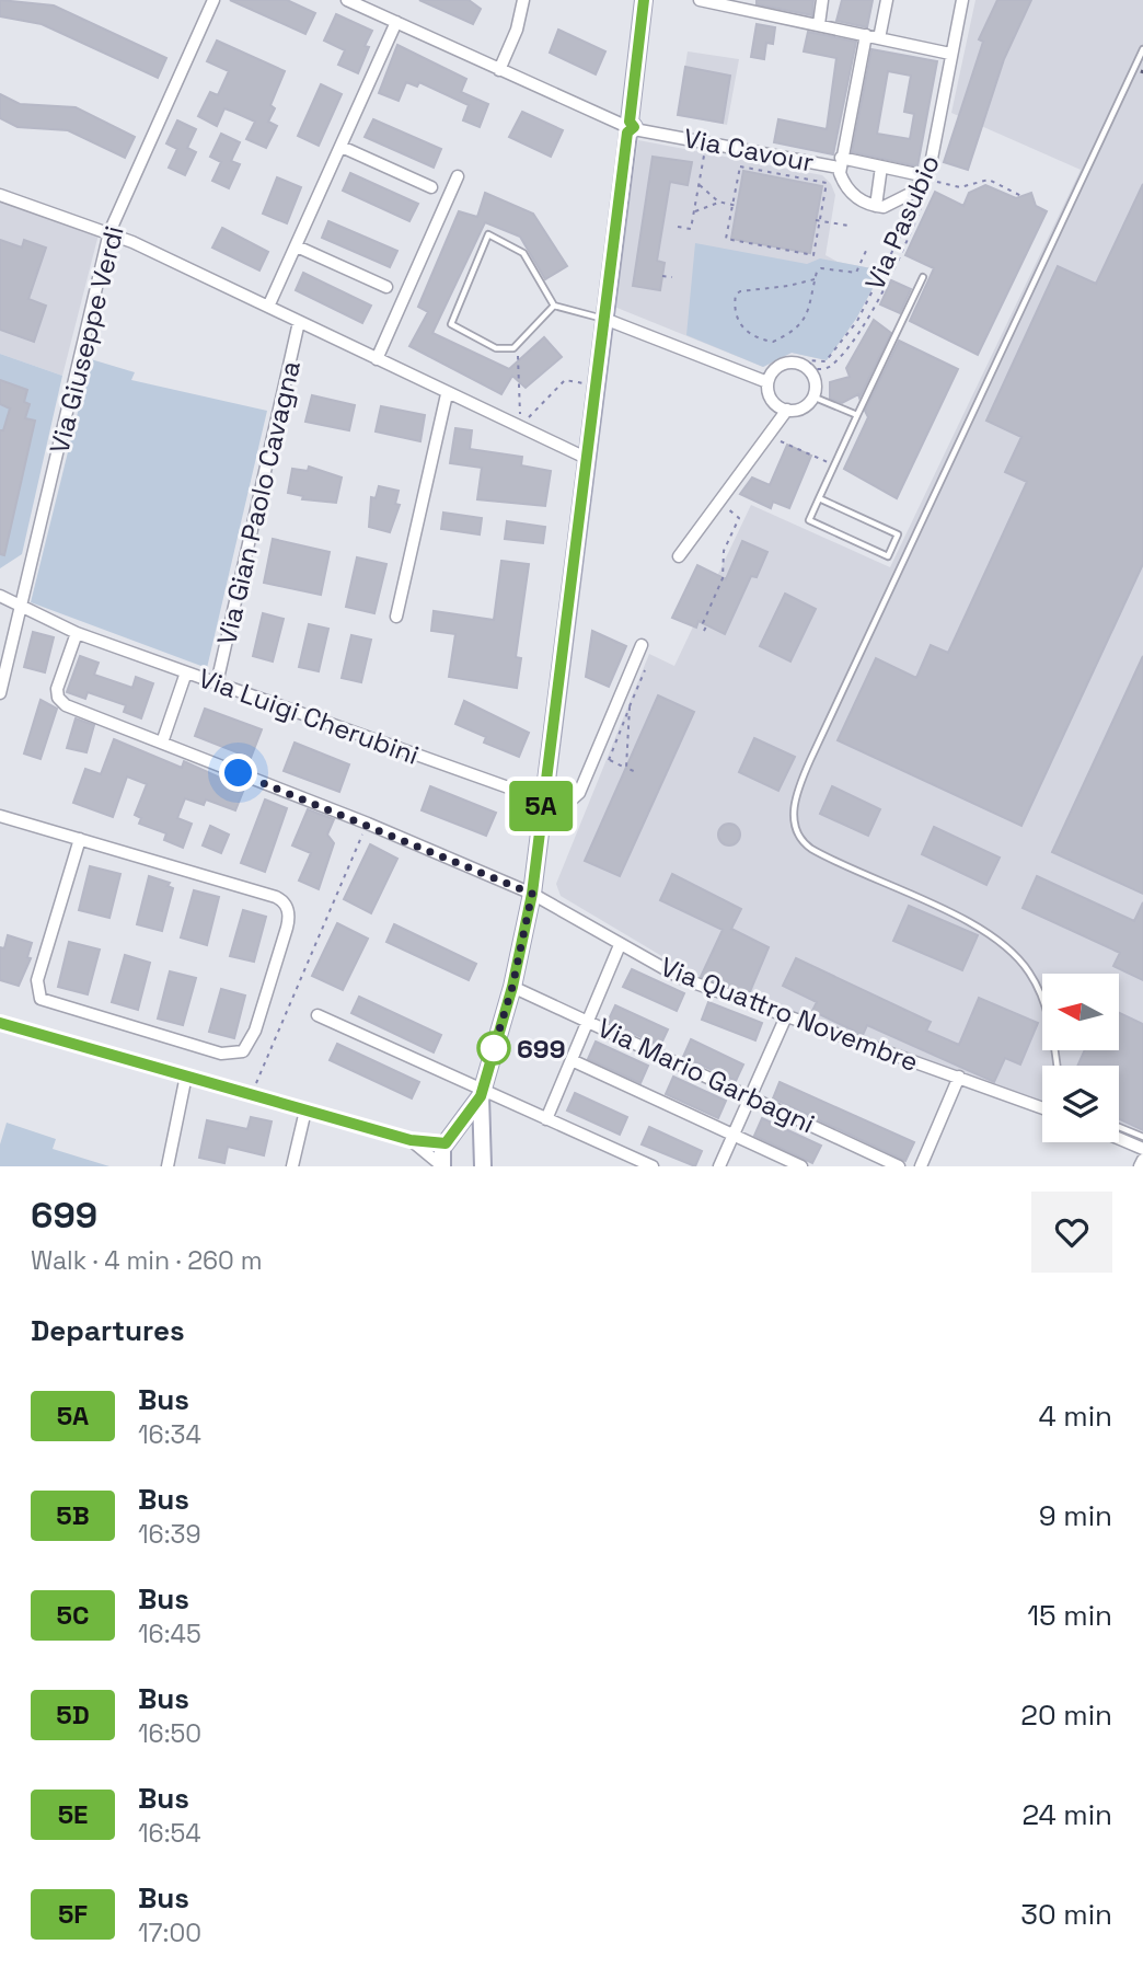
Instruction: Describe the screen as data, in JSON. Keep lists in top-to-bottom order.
{
  "streets": {
    "street": [
      "Via Cavour",
      "Via Pasubio",
      "Via Giuseppe Verdi",
      "Via Gian Paolo Cavagna",
      "Via Luigi Cherubini",
      "Via Quattro Novembre",
      "Via Mario Garbagni"
    ]
  },
  "crossings": [
    ["Via Giuseppe Verdi", "Via Luigi Cherubini"],
    ["Via Gian Paolo Cavagna", "Via Luigi Cherubini"],
    ["Via Luigi Cherubini", "Via Quattro Novembre"]
  ],
  "places": ["699"],
  "lines": ["bus line 5A"],
  "north": "left",
  "page": {
    "on_map": "5A",
    "heading": [
      ["699", "Walk · 4 min · 260 m"],
      "Departures"
    ],
    "list": [
      {
        "mark": "5A",
        "name": "Bus",
        "note": "16:34",
        "value": "4 min"
      },
      {
        "mark": "5B",
        "name": "Bus",
        "note": "16:39",
        "value": "9 min"
      },
      {
        "mark": "5C",
        "name": "Bus",
        "note": "16:45",
        "value": "15 min"
      },
      {
        "mark": "5D",
        "name": "Bus",
        "note": "16:50",
        "value": "20 min"
      },
      {
        "mark": "5E",
        "name": "Bus",
        "note": "16:54",
        "value": "24 min"
      },
      {
        "mark": "5F",
        "name": "Bus",
        "note": "17:00",
        "value": "30 min"
      }
    ]
  }
}
